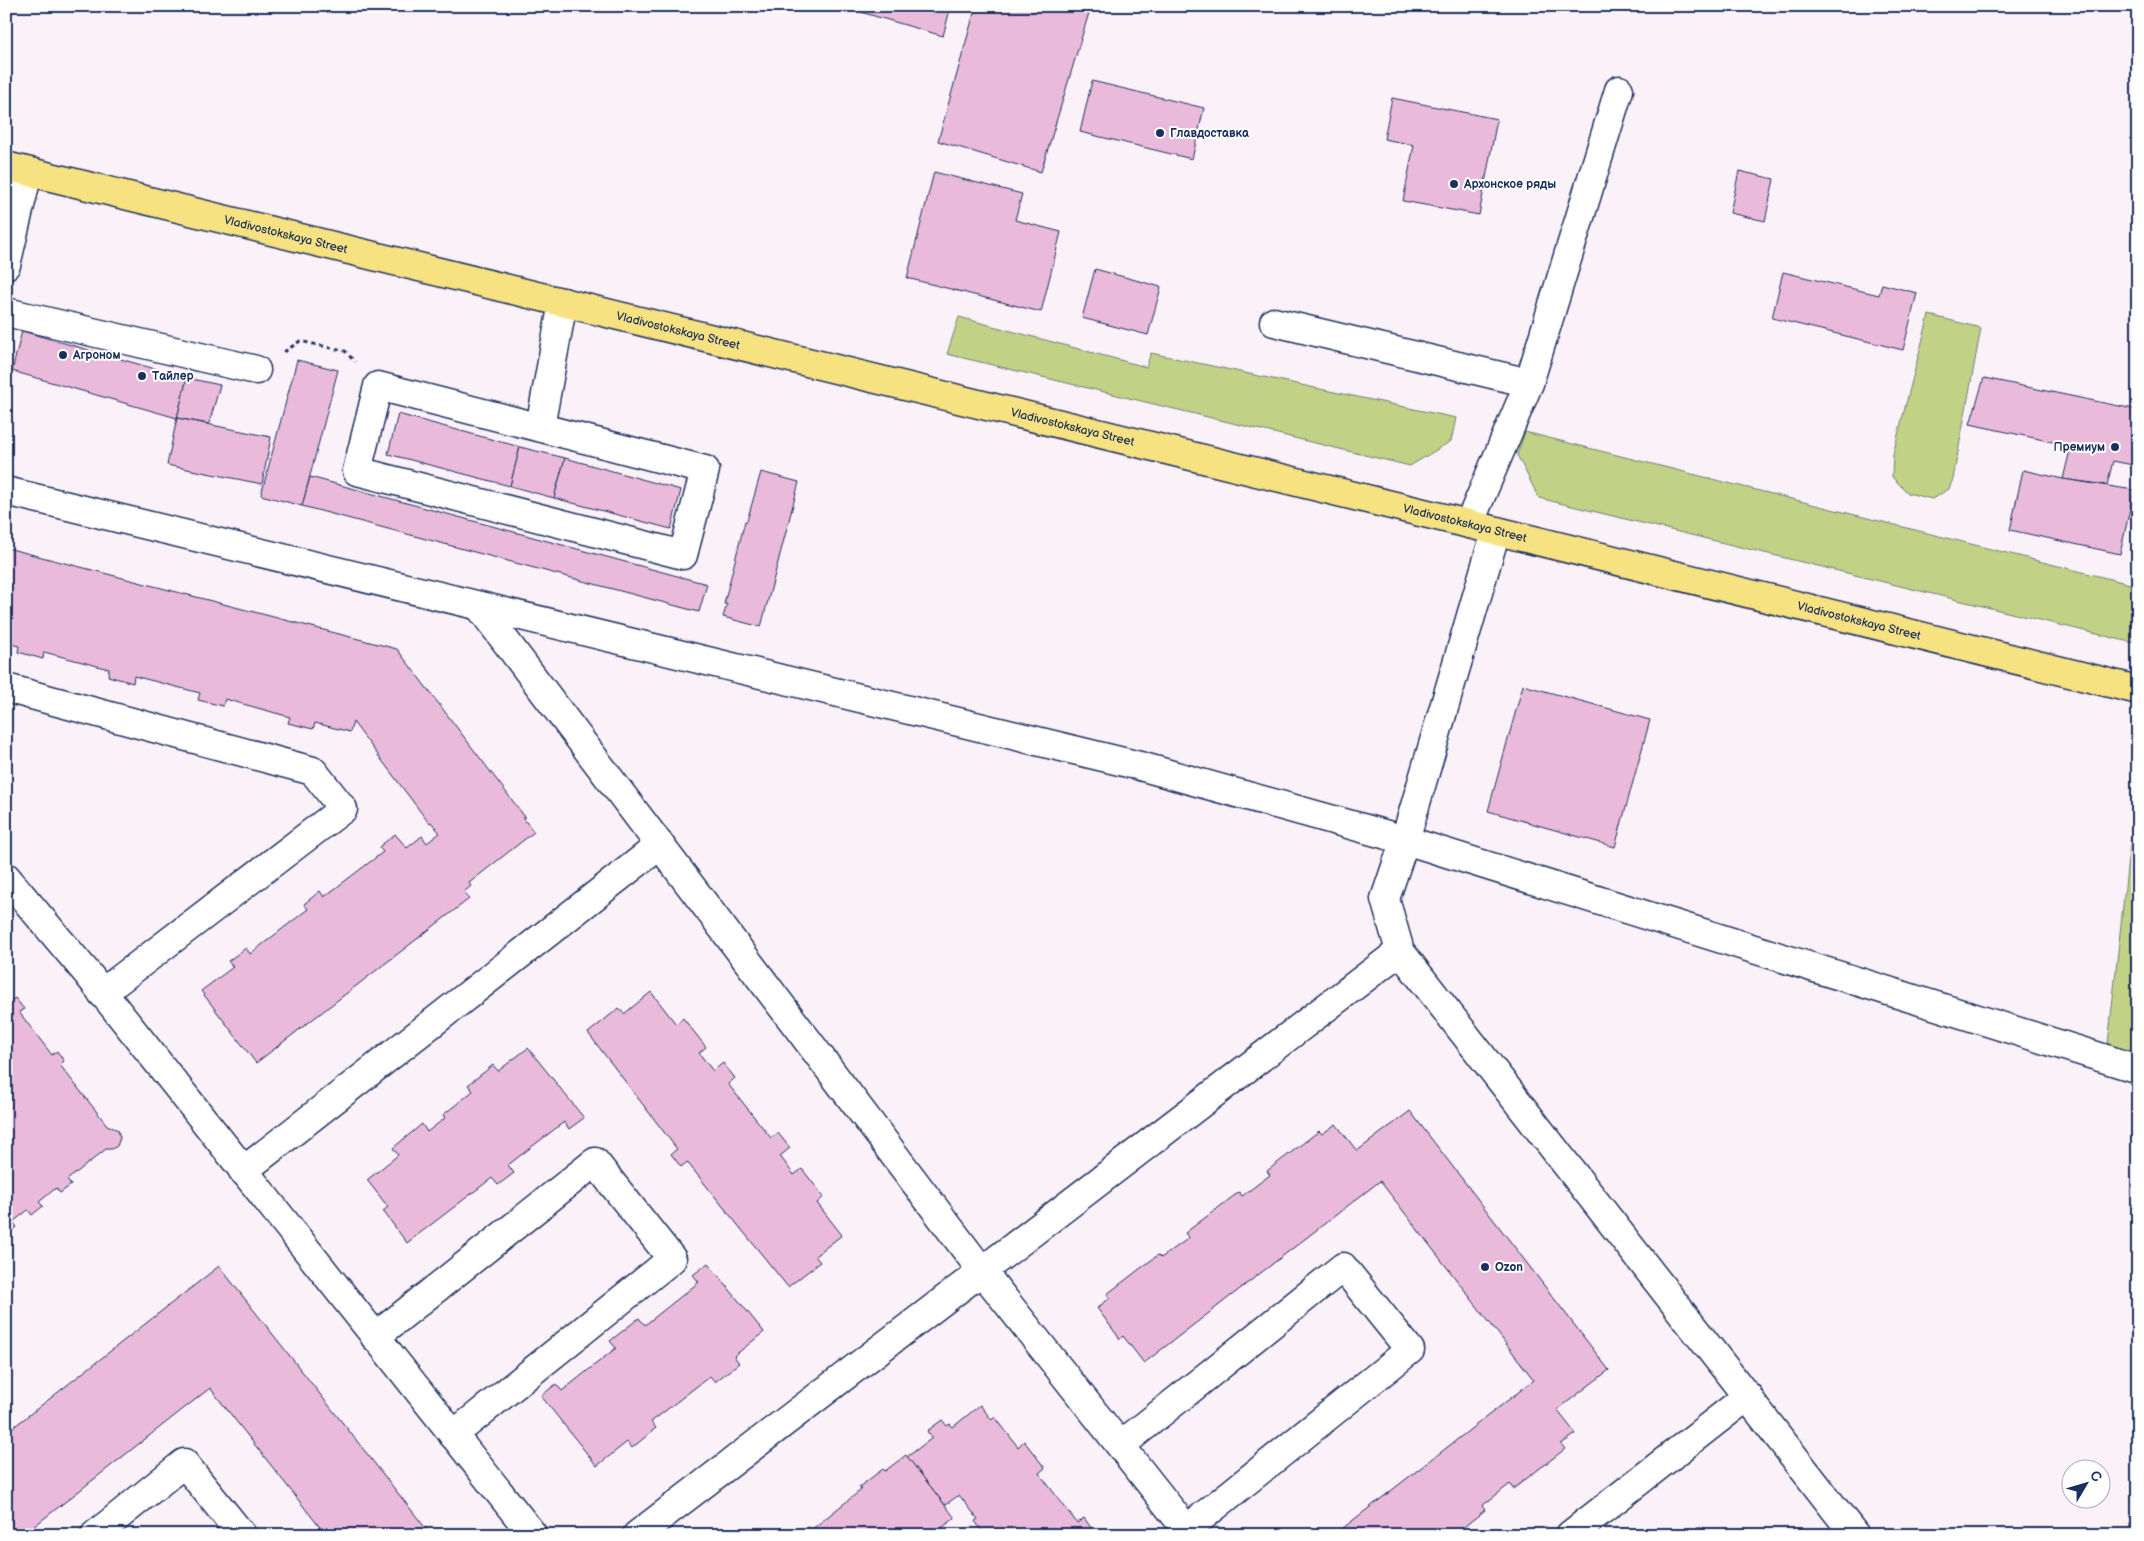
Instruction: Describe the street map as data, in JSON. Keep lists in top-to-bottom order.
{
  "streets": {
    "main road": ["Vladivostokskaya Street"]
  },
  "places": [
    "Главдоставка",
    "Архонское ряды",
    "Агроном",
    "Тайлер",
    "Премиум",
    "Ozon"
  ],
  "north": "top right"
}
